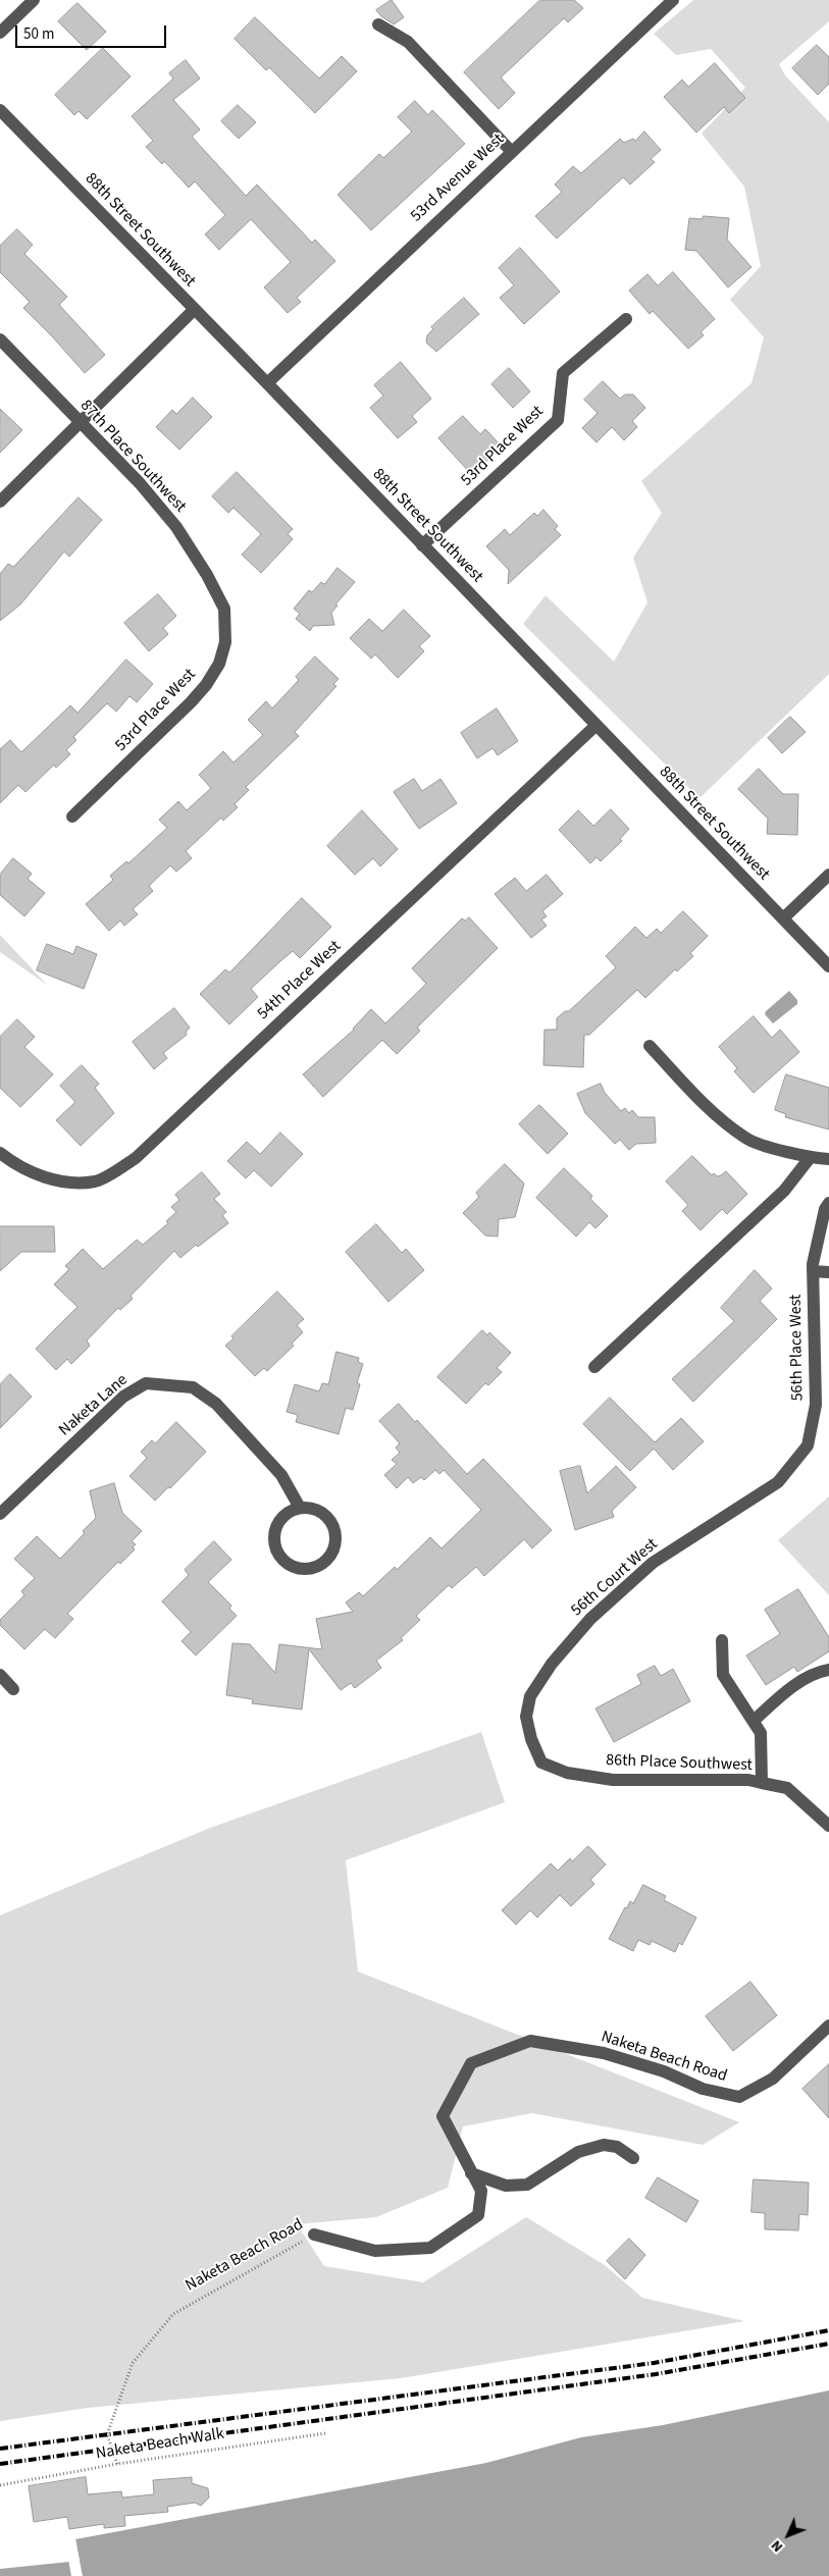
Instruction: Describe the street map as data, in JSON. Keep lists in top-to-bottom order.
{
  "streets": {
    "street": [
      "53rd Avenue West",
      "88th Street Southwest",
      "53rd Place West",
      "87th Place Southwest",
      "54th Place West",
      "56th Place West",
      "Naketa Lane",
      "56th Court West",
      "86th Place Southwest",
      "Naketa Beach Road"
    ],
    "path": ["Naketa Beach Walk"]
  },
  "crossings": [
    ["53rd Avenue West", "88th Street Southwest"],
    ["88th Street Southwest", "53rd Place West"],
    ["88th Street Southwest", "54th Place West"],
    ["53rd Place West", "87th Place Southwest"],
    ["56th Place West", "56th Court West"],
    ["56th Court West", "86th Place Southwest"],
    ["Naketa Beach Road", "Naketa Beach Walk"]
  ],
  "scale_bar": "50 m",
  "north": "bottom left"
}
